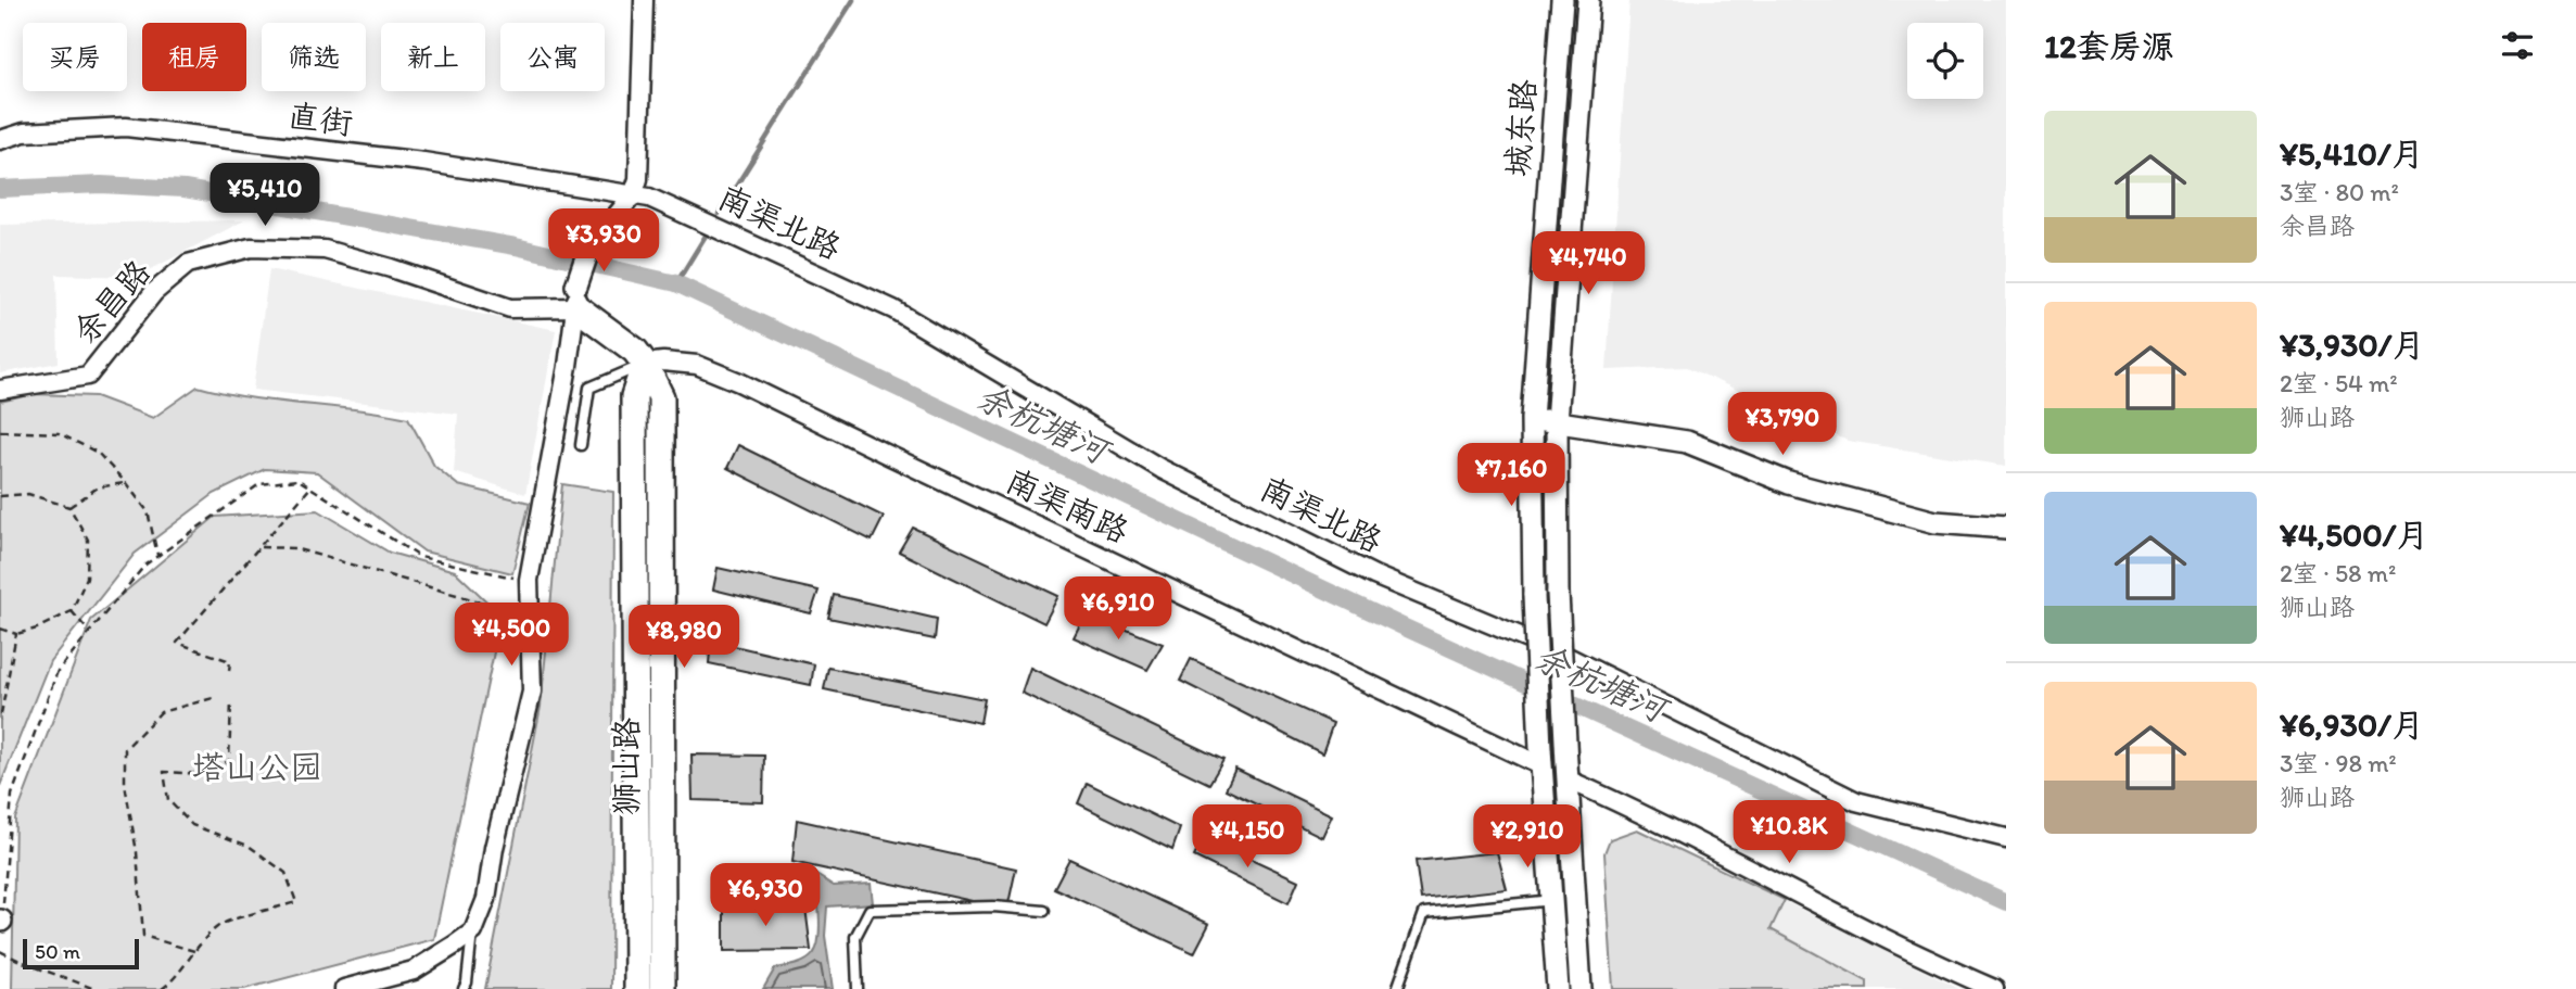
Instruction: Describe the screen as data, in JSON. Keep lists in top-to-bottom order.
{
  "streets": {
    "main road": ["狮山路"],
    "street": [
      "直街",
      "城东路",
      "南渠北路",
      "余昌路",
      "南渠南路"
    ]
  },
  "crossings": [
    ["直街", "南渠北路"],
    ["城东路", "南渠南路"],
    ["余昌路", "狮山路"],
    ["南渠南路", "狮山路"]
  ],
  "water": ["余杭塘河"],
  "parks": ["塔山公园"],
  "scale_bar": "50 m",
  "page": {
    "heading": "12套房源",
    "chip": [
      "买房",
      "租房",
      "筛选",
      "新上",
      "公寓"
    ],
    "list": [
      {
        "name": "¥5,410/月",
        "note": "3室 · 80 m² · 余昌路"
      },
      {
        "name": "¥3,930/月",
        "note": "2室 · 54 m² · 狮山路"
      },
      {
        "name": "¥4,500/月",
        "note": "2室 · 58 m² · 狮山路"
      },
      {
        "name": "¥6,930/月",
        "note": "3室 · 98 m² · 狮山路"
      }
    ],
    "price": [
      "¥5,410",
      "¥3,930",
      "¥4,740",
      "¥3,790",
      "¥7,160",
      "¥6,910",
      "¥4,500",
      "¥8,980",
      "¥10.8K",
      "¥4,150",
      "¥2,910",
      "¥6,930"
    ],
    "scale": "50 m"
  }
}
